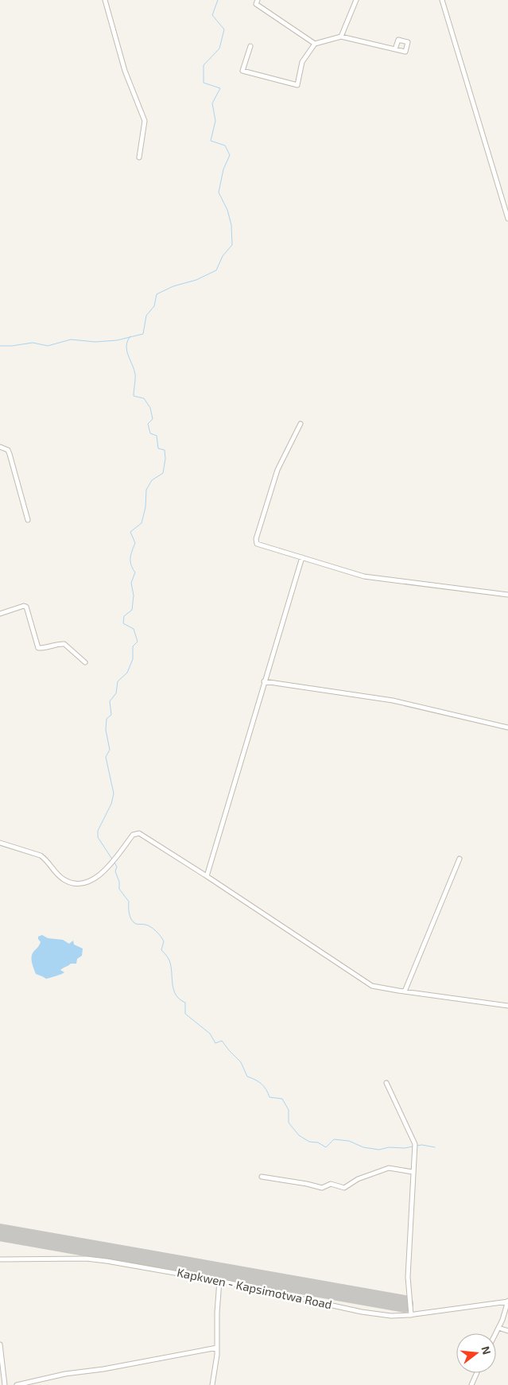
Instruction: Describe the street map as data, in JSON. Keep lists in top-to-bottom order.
{
  "streets": {
    "street": ["Kapkwen - Kapsimotwa Road"]
  },
  "north": "right"
}
